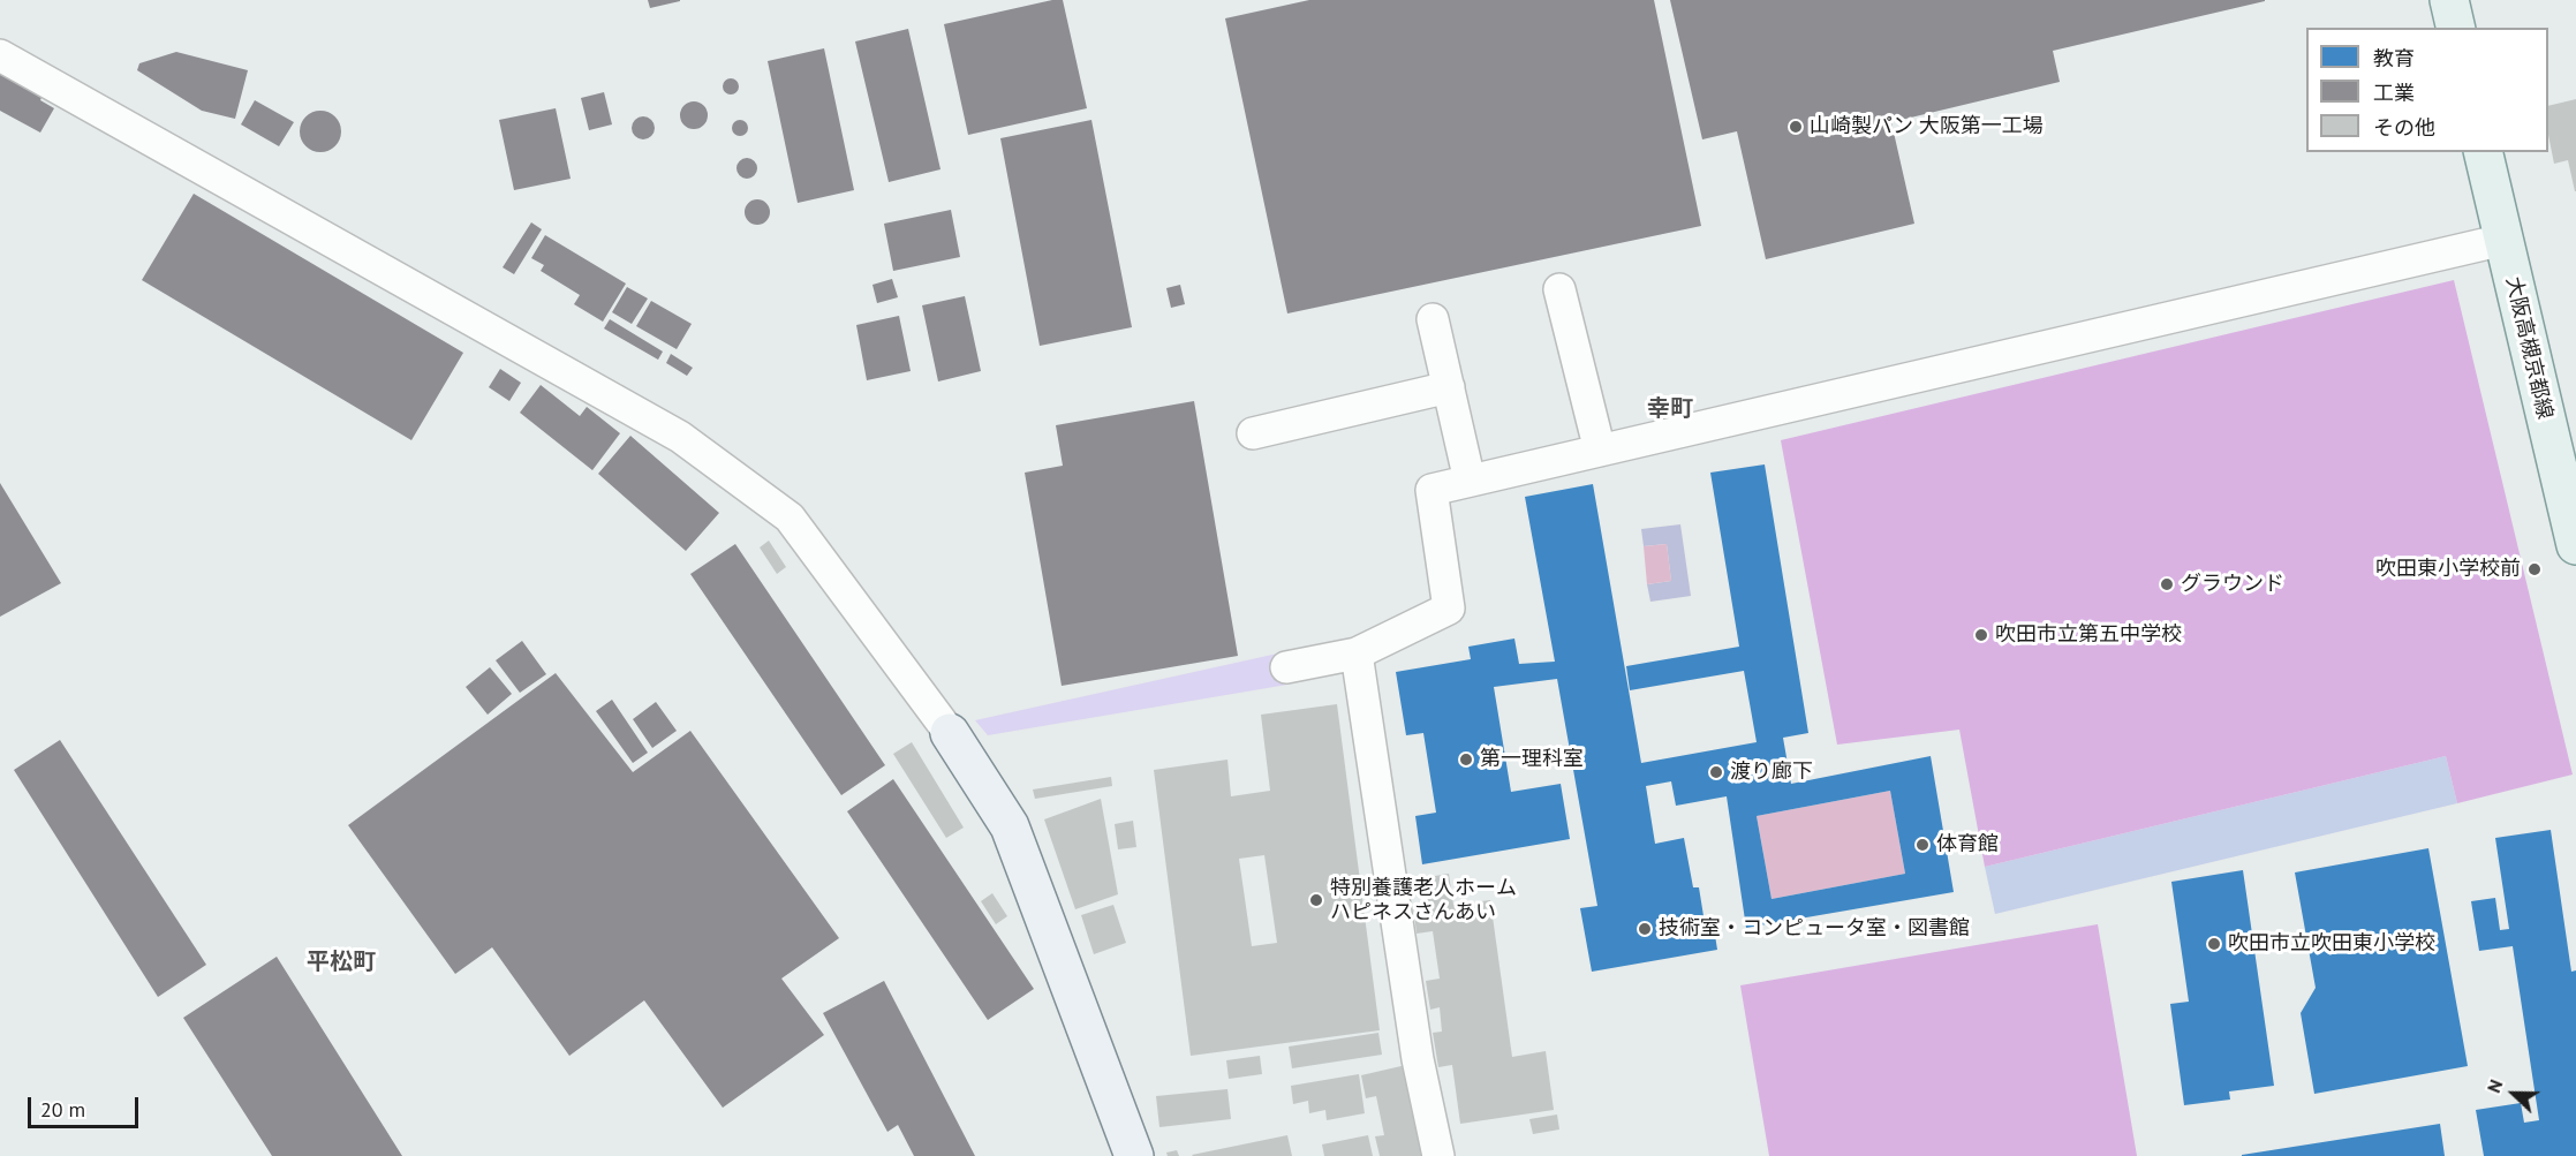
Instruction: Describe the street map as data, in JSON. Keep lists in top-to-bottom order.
{
  "streets": {
    "main road": ["大阪高槻京都線"]
  },
  "districts": ["幸町", "平松町"],
  "places": [
    "山崎製パン 大阪第一工場",
    "吹田東小学校前",
    "グラウンド",
    "吹田市立第五中学校",
    "第一理科室",
    "渡り廊下",
    "体育館",
    "特別養護老人ホーム ハピネスさんあい",
    "技術室・コンピュータ室・図書館",
    "吹田市立吹田東小学校"
  ],
  "legend": ["教育", "工業", "その他"],
  "scale_bar": "20 m",
  "north": "left"
}
